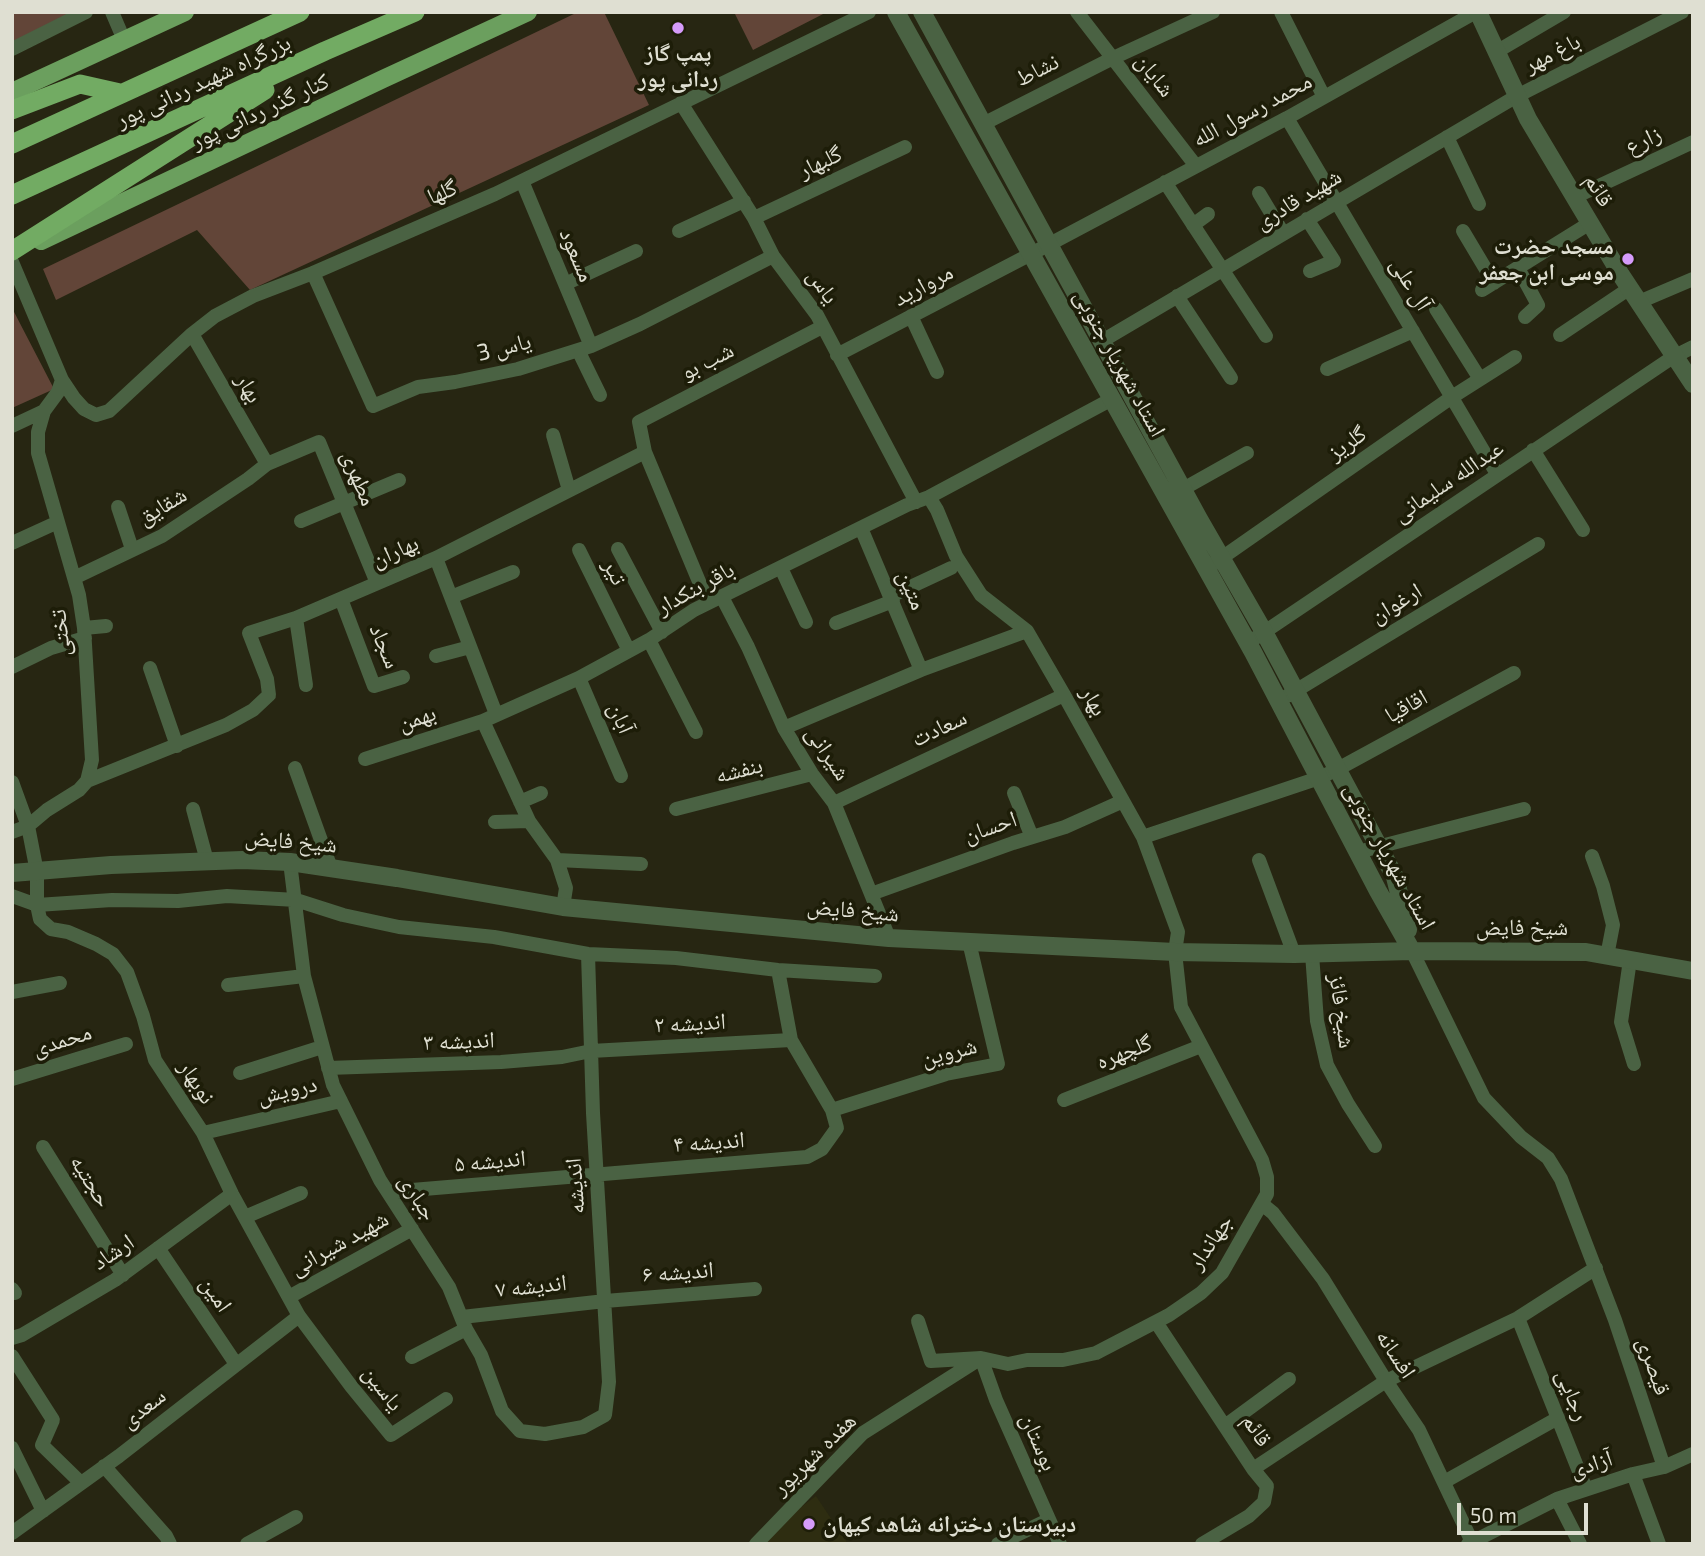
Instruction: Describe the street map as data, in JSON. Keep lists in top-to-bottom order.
{
  "streets": {
    "highway": ["بزرگراه شهید ردانی پور"],
    "main road": ["کنار گذر ردانی پور"],
    "street": [
      "باغ مهر",
      "نشاط",
      "شایان",
      "محمد رسول الله",
      "زارع",
      "گلبهار",
      "قائم",
      "گلها",
      "شهید قادری",
      "مسعود",
      "آل علی",
      "مروارید",
      "یاس",
      "یاس 3",
      "شب بو",
      "استاد شهریار جنوبی",
      "بهار",
      "گلریز",
      "مطهری",
      "عبدالله سلیمانی",
      "شقایق",
      "بهاران",
      "تیر",
      "باقر بنکدار",
      "متین",
      "ارغوان",
      "تختی",
      "سجاد",
      "اقاقیا",
      "بهمن",
      "آبان",
      "سعادت",
      "شیرانی",
      "بنفشه",
      "احسان",
      "شیخ فایض",
      "شیخ فائز",
      "اندیشه ۲",
      "محمدی",
      "اندیشه ۳",
      "شروین",
      "گلچهره",
      "نوبهار",
      "درویش",
      "اندیشه ۴",
      "اندیشه ۵",
      "حجتیه",
      "اندیشه",
      "جباری",
      "جهاندار",
      "شهید شیرانی",
      "ارشاد",
      "اندیشه ۶",
      "اندیشه ۷",
      "امین",
      "افسانه",
      "قیصری",
      "یاسین",
      "رجایی",
      "سعدی",
      "بوستان",
      "هفده شهریور",
      "آزادی"
    ]
  },
  "crossings": [
    ["باغ مهر", "قائم"],
    ["باغ مهر", "شهید قادری"],
    ["نشاط", "شایان"],
    ["نشاط", "استاد شهریار جنوبی"],
    ["شایان", "محمد رسول الله"],
    ["محمد رسول الله", "قائم"],
    ["محمد رسول الله", "آل علی"],
    ["محمد رسول الله", "مروارید"],
    ["محمد رسول الله", "استاد شهریار جنوبی"],
    ["زارع", "قائم"],
    ["گلبهار", "یاس"],
    ["قائم", "شهید قادری"],
    ["قائم", "عبدالله سلیمانی"],
    ["قائم", "جهاندار"],
    ["گلها", "مسعود"],
    ["گلها", "یاس"],
    ["گلها", "یاس 3"],
    ["گلها", "بهار"],
    ["گلها", "تختی"],
    ["شهید قادری", "آل علی"],
    ["شهید قادری", "استاد شهریار جنوبی"],
    ["مسعود", "یاس 3"],
    ["آل علی", "گلریز"],
    ["آل علی", "عبدالله سلیمانی"],
    ["مروارید", "یاس"],
    ["مروارید", "استاد شهریار جنوبی"],
    ["یاس", "یاس 3"],
    ["یاس", "شب بو"],
    ["یاس", "بهار"],
    ["یاس", "باقر بنکدار"],
    ["شب بو", "بهاران"],
    ["استاد شهریار جنوبی", "گلریز"],
    ["استاد شهریار جنوبی", "عبدالله سلیمانی"],
    ["استاد شهریار جنوبی", "باقر بنکدار"],
    ["استاد شهریار جنوبی", "ارغوان"],
    ["استاد شهریار جنوبی", "اقاقیا"],
    ["استاد شهریار جنوبی", "شیخ فایض"],
    ["استاد شهریار جنوبی", "قیصری"],
    ["بهار", "مطهری"],
    ["بهار", "شقایق"],
    ["بهار", "باقر بنکدار"],
    ["بهار", "اقاقیا"],
    ["بهار", "سعادت"],
    ["بهار", "احسان"],
    ["بهار", "شیخ فایض"],
    ["بهار", "جهاندار"],
    ["مطهری", "شقایق"],
    ["مطهری", "بهاران"],
    ["شقایق", "تختی"],
    ["بهاران", "تختی"],
    ["بهاران", "سجاد"],
    ["تیر", "باقر بنکدار"],
    ["باقر بنکدار", "متین"],
    ["باقر بنکدار", "بهمن"],
    ["باقر بنکدار", "آبان"],
    ["باقر بنکدار", "شیرانی"],
    ["سعادت", "شیرانی"],
    ["شیرانی", "بنفشه"],
    ["شیرانی", "احسان"],
    ["شیرانی", "شیخ فایض"],
    ["شیخ فایض", "شیخ فائز"],
    ["شیخ فایض", "شروین"],
    ["شیخ فایض", "جباری"],
    ["شیخ فایض", "جهاندار"],
    ["شیخ فایض", "قیصری"],
    ["اندیشه ۲", "اندیشه ۳"],
    ["اندیشه ۲", "اندیشه"],
    ["اندیشه ۳", "اندیشه"],
    ["اندیشه ۳", "جباری"],
    ["شروین", "اندیشه ۴"],
    ["گلچهره", "جهاندار"],
    ["نوبهار", "درویش"],
    ["نوبهار", "شهید شیرانی"],
    ["نوبهار", "ارشاد"],
    ["نوبهار", "یاسین"],
    ["نوبهار", "سعدی"],
    ["درویش", "جباری"],
    ["اندیشه ۴", "اندیشه ۵"],
    ["اندیشه ۴", "اندیشه"],
    ["اندیشه ۵", "اندیشه"],
    ["اندیشه ۵", "جباری"],
    ["حجتیه", "ارشاد"],
    ["اندیشه", "جباری"],
    ["اندیشه", "اندیشه ۶"],
    ["اندیشه", "اندیشه ۷"],
    ["جباری", "شهید شیرانی"],
    ["جباری", "اندیشه ۷"],
    ["جهاندار", "افسانه"],
    ["جهاندار", "بوستان"],
    ["جهاندار", "هفده شهریور"],
    ["ارشاد", "امین"],
    ["اندیشه ۶", "اندیشه ۷"],
    ["امین", "سعدی"],
    ["افسانه", "آزادی"],
    ["قیصری", "آزادی"],
    ["یاسین", "سعدی"],
    ["رجایی", "آزادی"],
    ["بوستان", "هفده شهریور"]
  ],
  "places": ["پمپ گاز ردانی پور", "مسجد حضرت موسی ابن جعفر", "دبیرستان دخترانه شاهد کیهان"],
  "scale_bar": "50 m"
}
